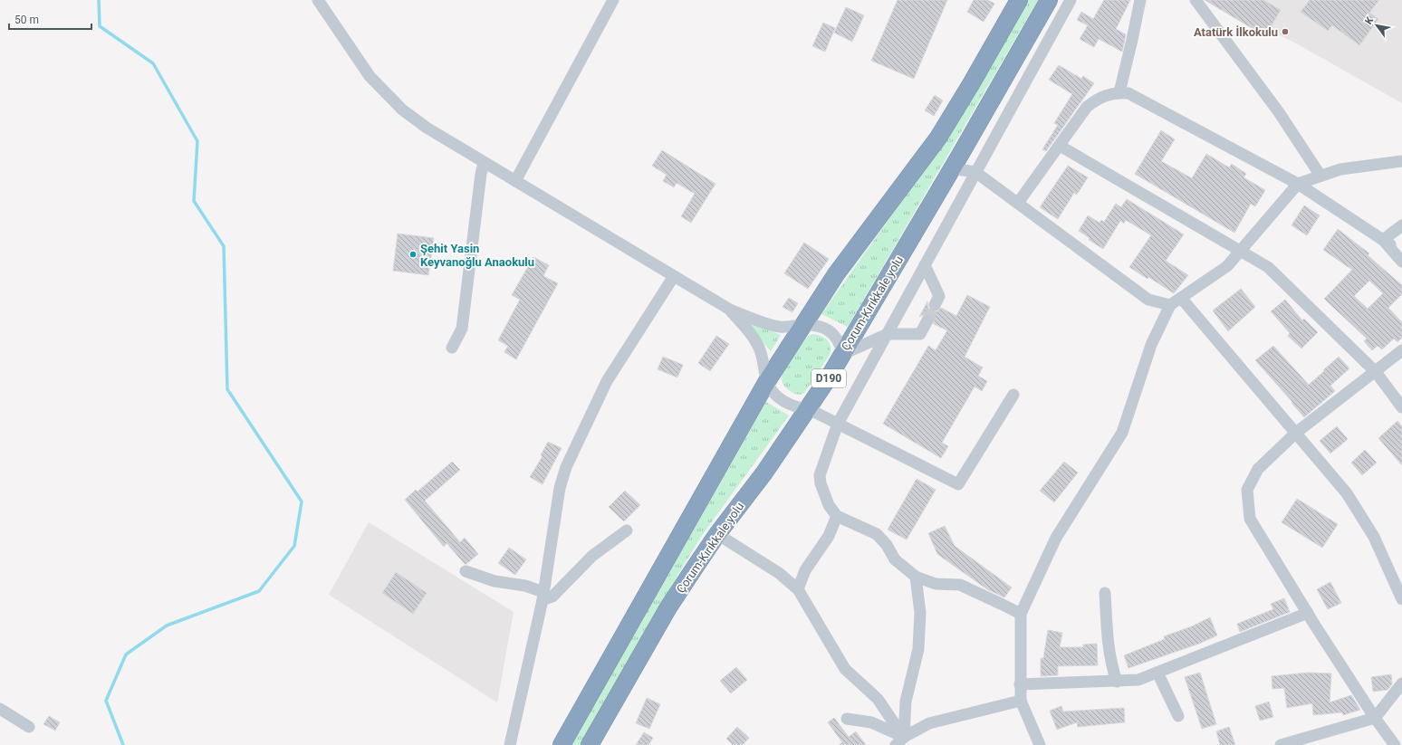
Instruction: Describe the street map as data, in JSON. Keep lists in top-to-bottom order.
{
  "streets": {
    "highway": ["Çorum-Kırıkkale yolu", "D190"]
  },
  "places": ["Atatürk İlkokulu", "Şehit Yasin Keyvanoğlu Anaokulu"],
  "scale_bar": "50 m",
  "north": "top left"
}
